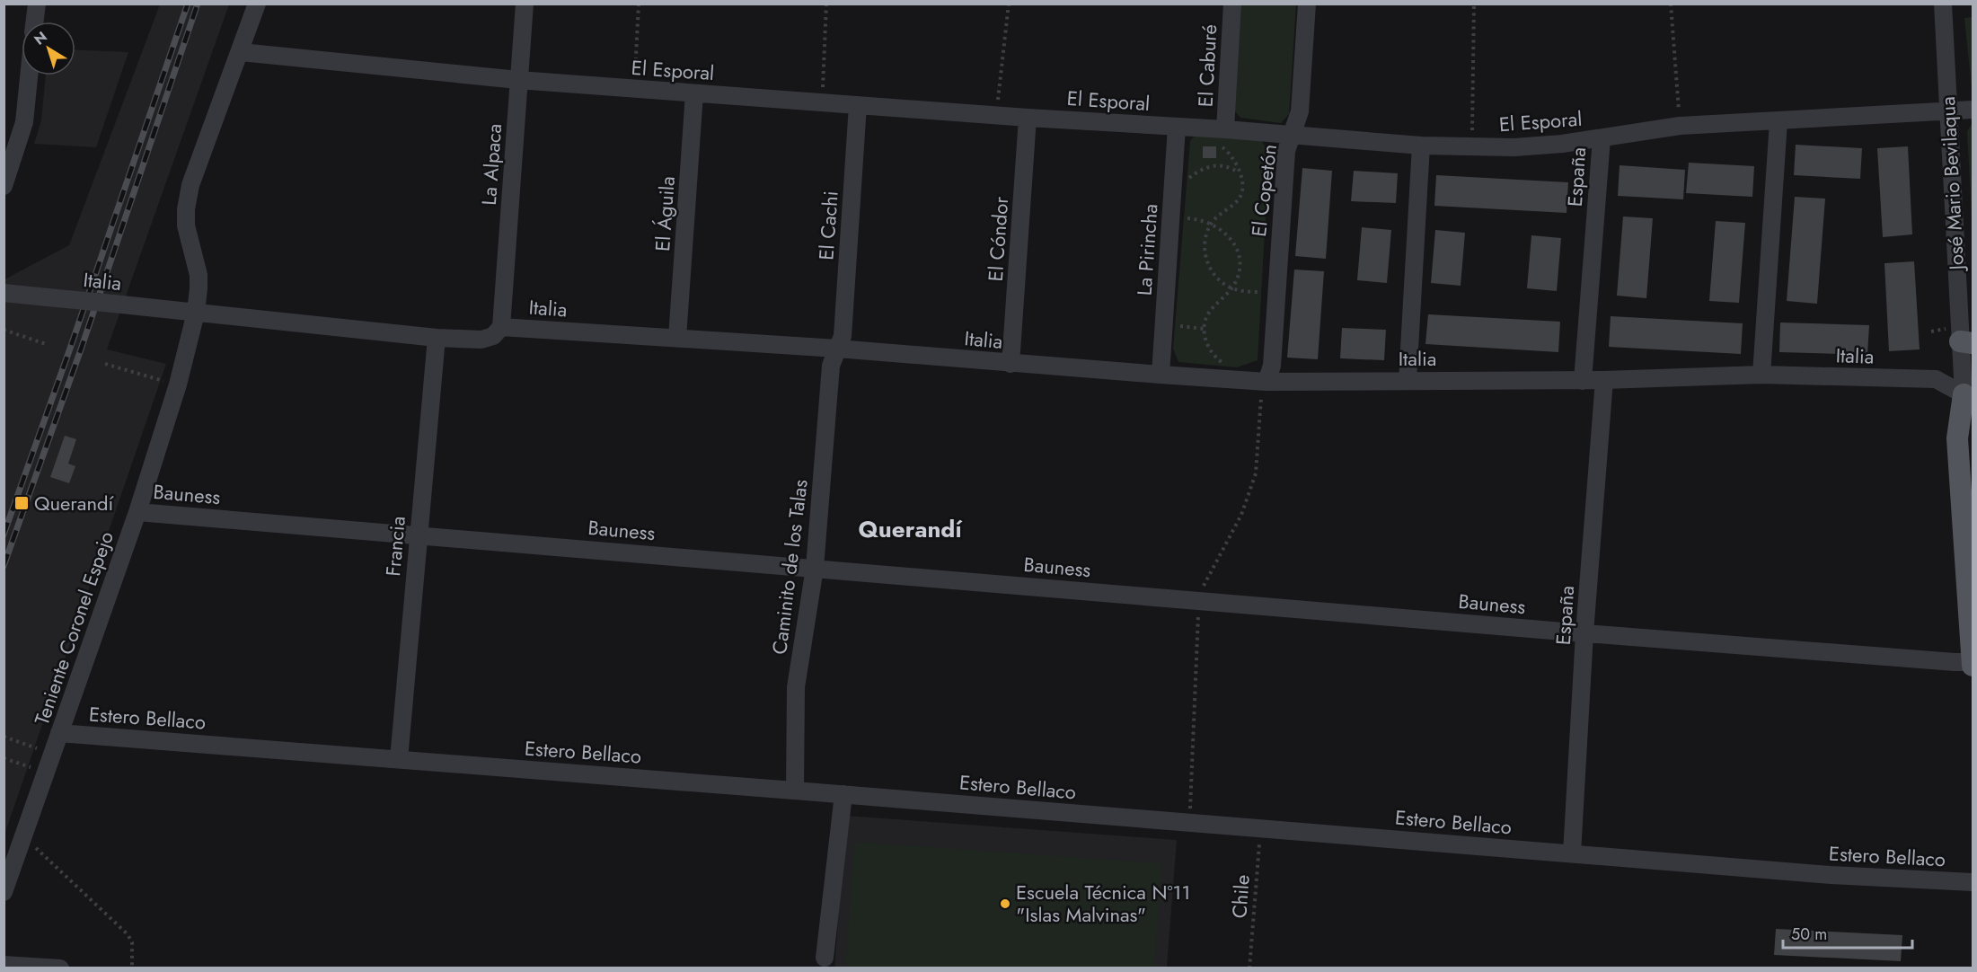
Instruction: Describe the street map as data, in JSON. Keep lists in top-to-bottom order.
{
  "streets": {
    "main road": ["José Mario Bevilaqua"],
    "street": [
      "El Caburé",
      "El Esporal",
      "La Alpaca",
      "España",
      "El Copetón",
      "El Águila",
      "El Cachi",
      "El Cóndor",
      "La Pirincha",
      "Italia",
      "Bauness",
      "Francia",
      "Caminito de los Talas",
      "Teniente Coronel Espejo",
      "Estero Bellaco"
    ],
    "path": ["Chile"]
  },
  "crossings": [
    ["El Caburé", "El Esporal"],
    ["El Esporal", "La Alpaca"],
    ["El Esporal", "España"],
    ["El Esporal", "José Mario Bevilaqua"],
    ["El Esporal", "El Copetón"],
    ["El Esporal", "El Águila"],
    ["El Esporal", "El Cachi"],
    ["El Esporal", "El Cóndor"],
    ["El Esporal", "La Pirincha"],
    ["El Esporal", "Teniente Coronel Espejo"],
    ["La Alpaca", "Italia"],
    ["España", "Italia"],
    ["España", "Bauness"],
    ["España", "Estero Bellaco"],
    ["José Mario Bevilaqua", "Italia"],
    ["José Mario Bevilaqua", "Bauness"],
    ["El Copetón", "Italia"],
    ["El Águila", "Italia"],
    ["El Cachi", "Italia"],
    ["El Cachi", "Caminito de los Talas"],
    ["El Cóndor", "Italia"],
    ["La Pirincha", "Italia"],
    ["Italia", "Francia"],
    ["Italia", "Caminito de los Talas"],
    ["Italia", "Teniente Coronel Espejo"],
    ["Bauness", "Francia"],
    ["Bauness", "Caminito de los Talas"],
    ["Bauness", "Teniente Coronel Espejo"],
    ["Francia", "Estero Bellaco"],
    ["Caminito de los Talas", "Estero Bellaco"],
    ["Teniente Coronel Espejo", "Estero Bellaco"],
    ["Estero Bellaco", "Chile"]
  ],
  "districts": ["Querandí"],
  "places": {
    "transit": ["Querandí"],
    "other": ["Escuela Técnica N°11 \"Islas Malvinas\""]
  },
  "scale_bar": "50 m",
  "north": "top left"
}
